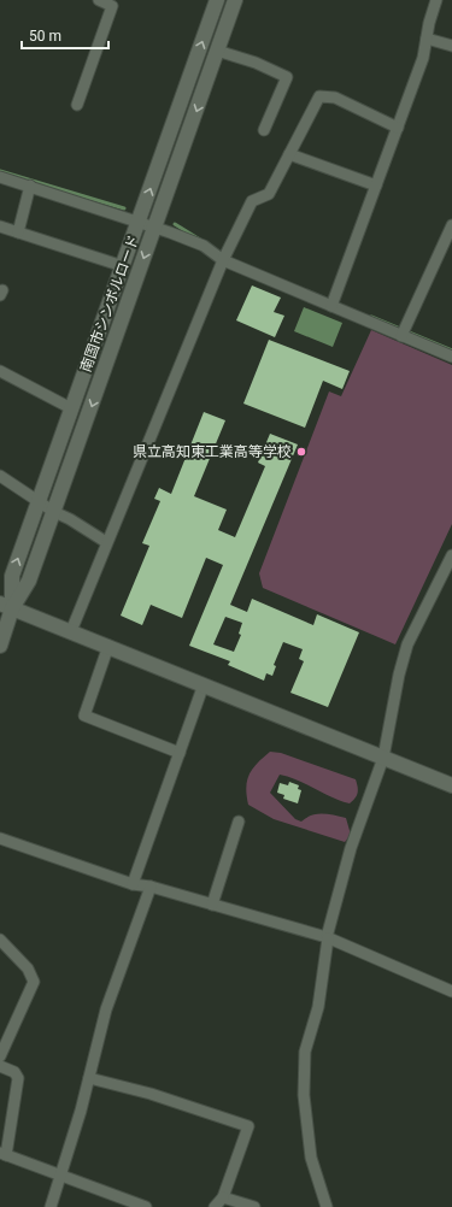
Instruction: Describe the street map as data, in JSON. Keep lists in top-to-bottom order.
{
  "streets": {
    "street": ["南国市シンボルロード"]
  },
  "places": ["県立高知東工業高等学校"],
  "scale_bar": "50 m"
}
